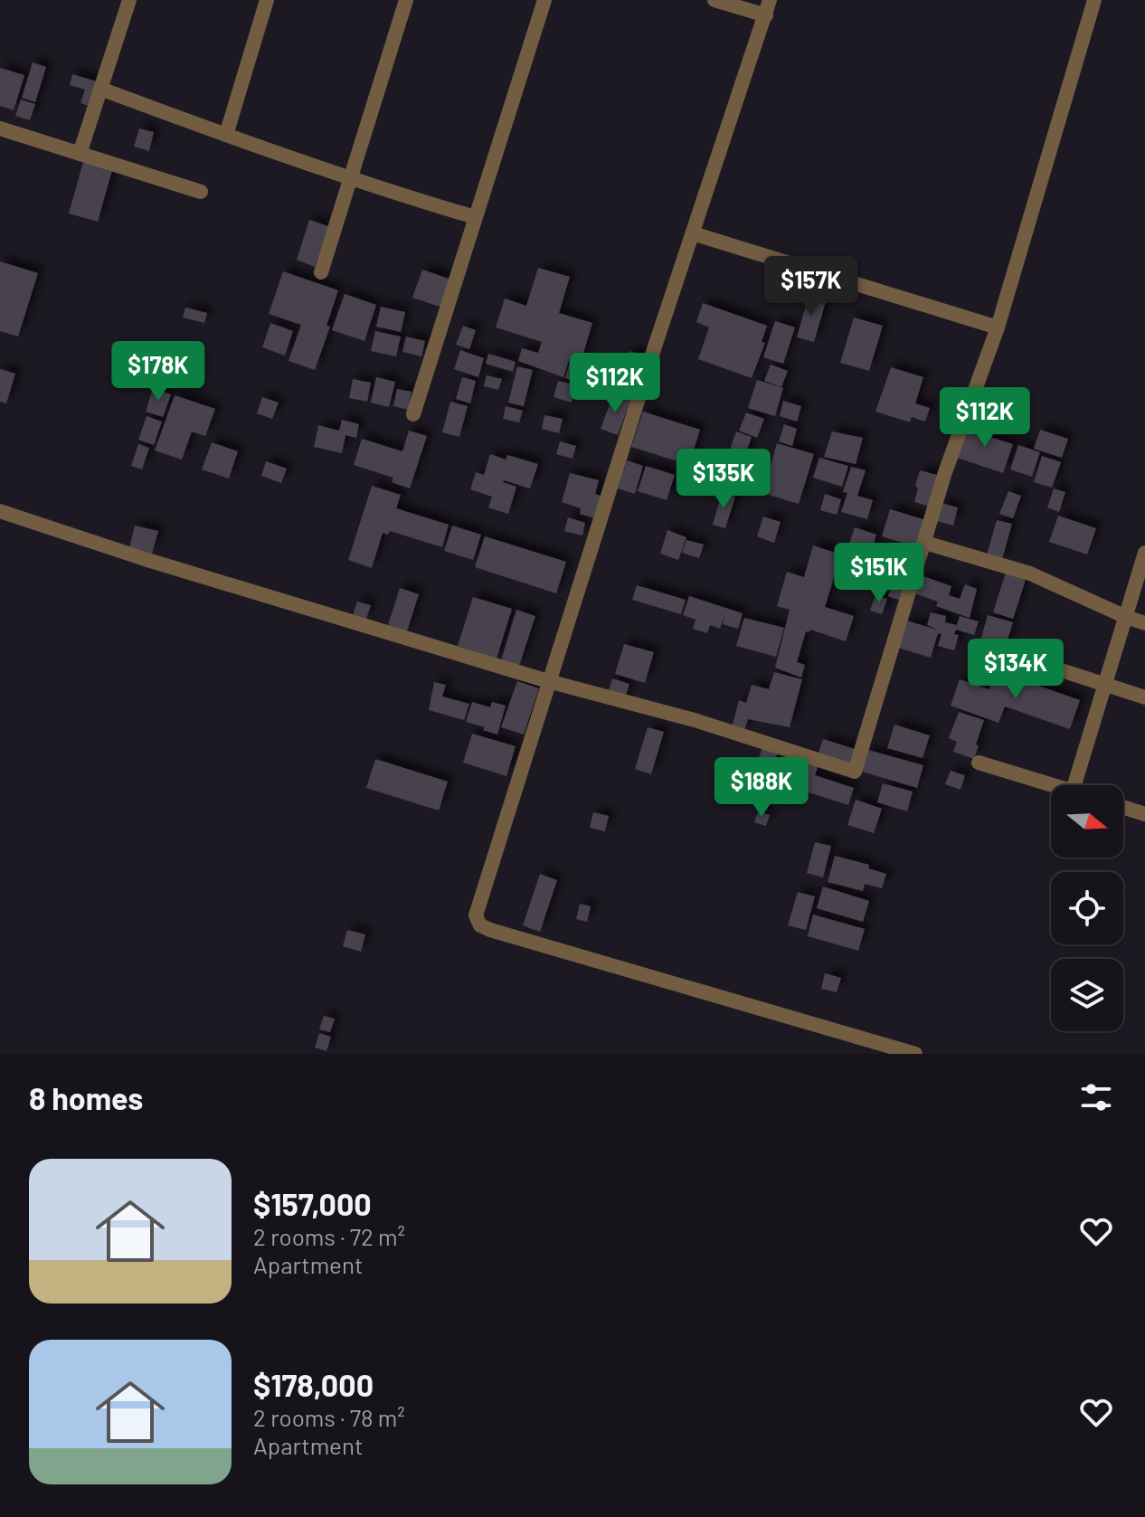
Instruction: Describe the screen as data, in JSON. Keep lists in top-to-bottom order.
{
  "north": "right",
  "page": {
    "price": [
      "$157K",
      "$178K",
      "$112K",
      "$112K",
      "$135K",
      "$151K",
      "$134K",
      "$188K"
    ],
    "heading": "8 homes",
    "list": [
      {
        "name": "$157,000",
        "note": "2 rooms · 72 m² · Apartment"
      },
      {
        "name": "$178,000",
        "note": "2 rooms · 78 m² · Apartment"
      }
    ]
  }
}
